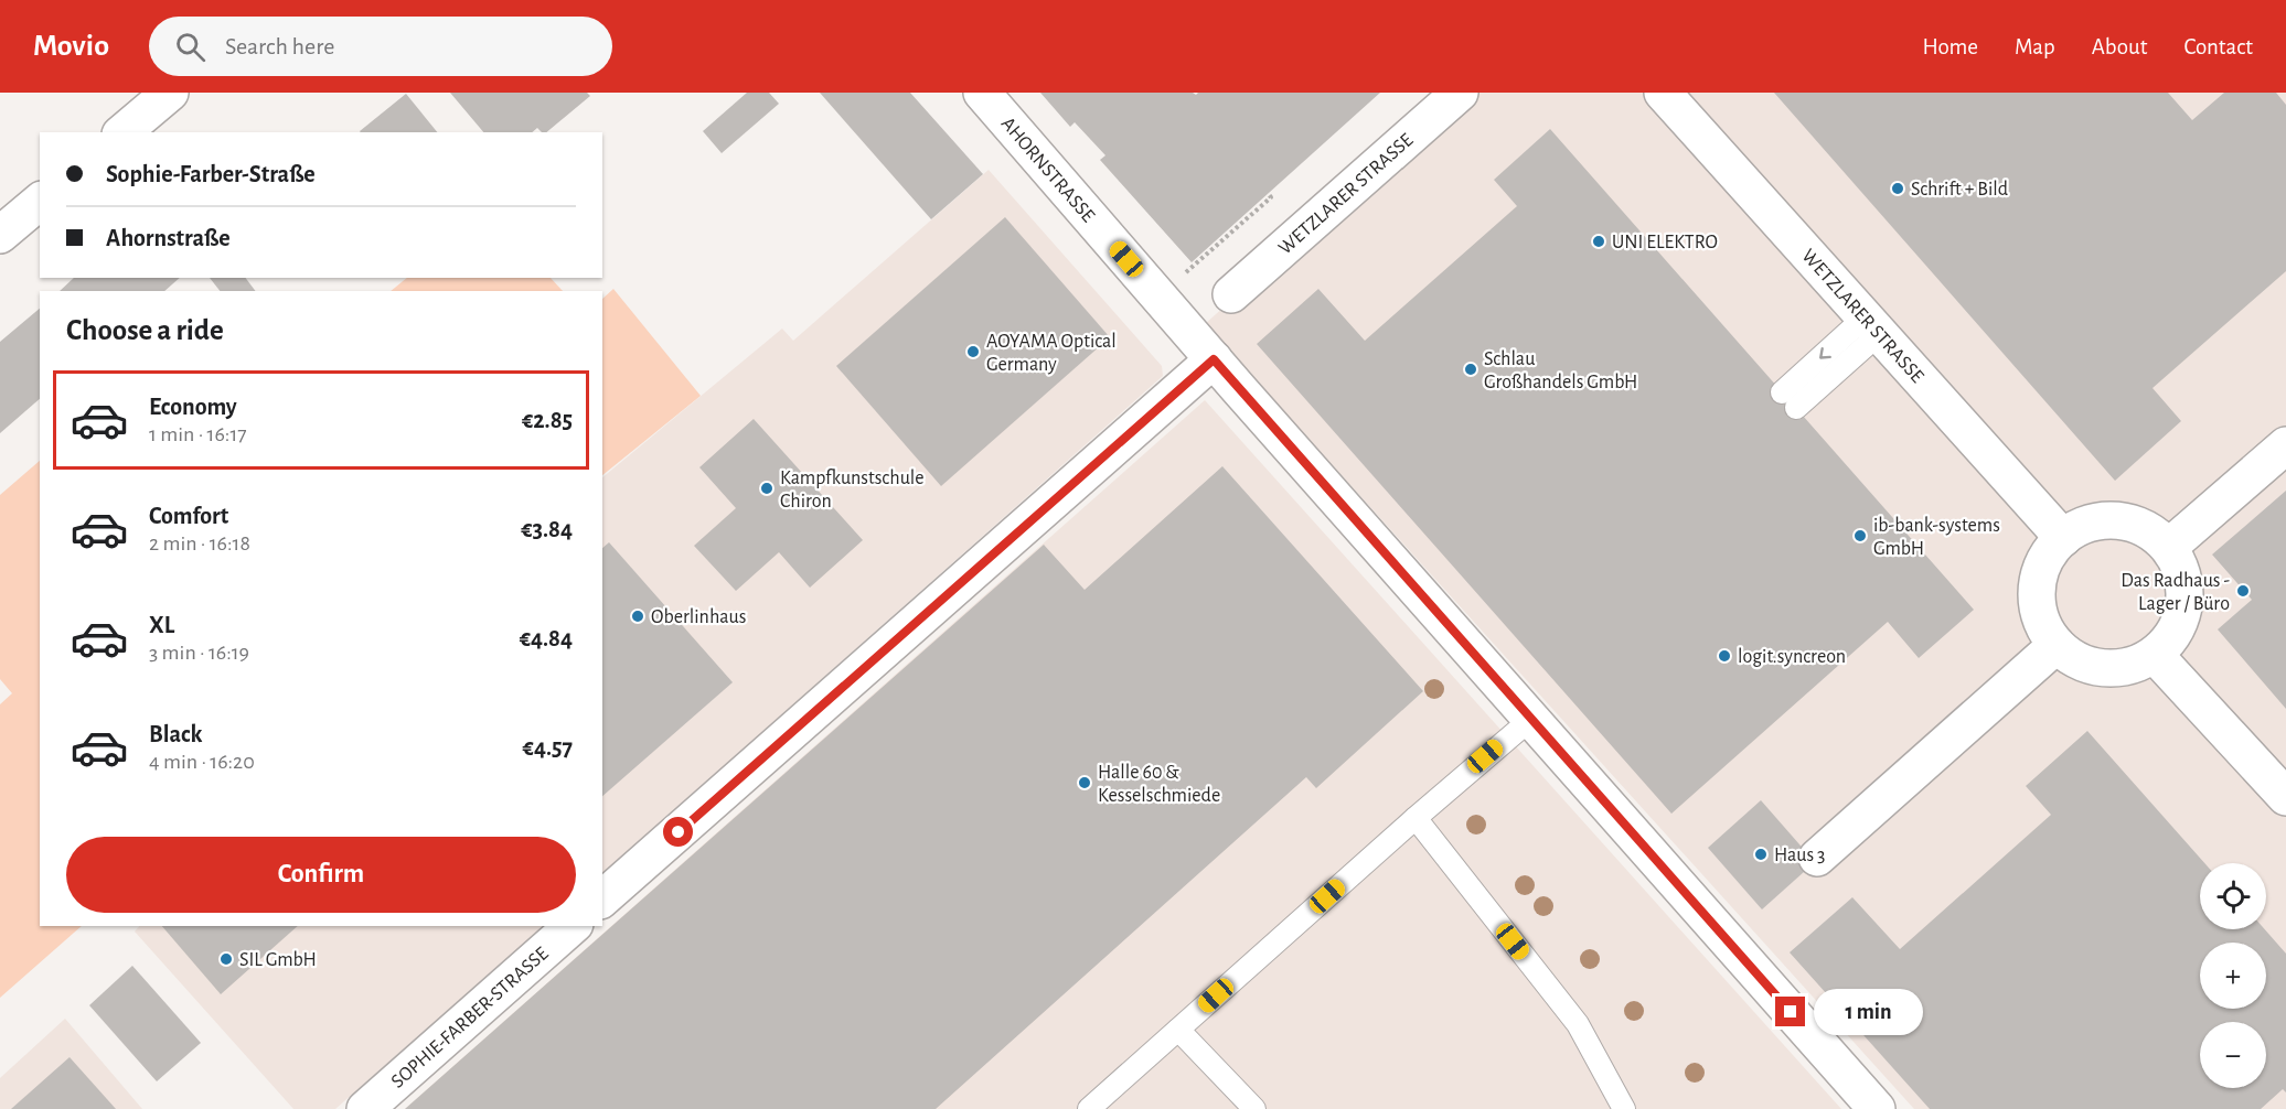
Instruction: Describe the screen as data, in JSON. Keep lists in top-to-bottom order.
{
  "streets": {
    "street": ["AHORNSTRASSE", "WETZLARER STRASSE", "SOPHIE-FARBER-STRASSE"]
  },
  "places": [
    "Schrift + Bild",
    "UNI ELEKTRO",
    "AOYAMA Optical Germany",
    "Schlau Großhandels GmbH",
    "Kampfkunstschule Chiron",
    "ib-bank-systems GmbH",
    "Das Radhaus - Lager / Büro",
    "Oberlinhaus",
    "logit.syncreon",
    "Halle 60 & Kesselschmiede",
    "Haus 3",
    "SIL GmbH"
  ],
  "page": {
    "header": "Movio",
    "search": "Search here",
    "nav": [
      "Home",
      "Map",
      "About",
      "Contact"
    ],
    "banner": ["Sophie-Farber-Straße", "Ahornstraße"],
    "heading": "Choose a ride",
    "list": [
      {
        "name": "Economy",
        "note": "1 min · 16:17",
        "value": "€2.85"
      },
      {
        "name": "Comfort",
        "note": "2 min · 16:18",
        "value": "€3.84"
      },
      {
        "name": "XL",
        "note": "3 min · 16:19",
        "value": "€4.84"
      },
      {
        "name": "Black",
        "note": "4 min · 16:20",
        "value": "€4.57"
      }
    ],
    "buttons": "Confirm",
    "map_buttons": ["+", "−"],
    "bubble": "1 min"
  }
}
